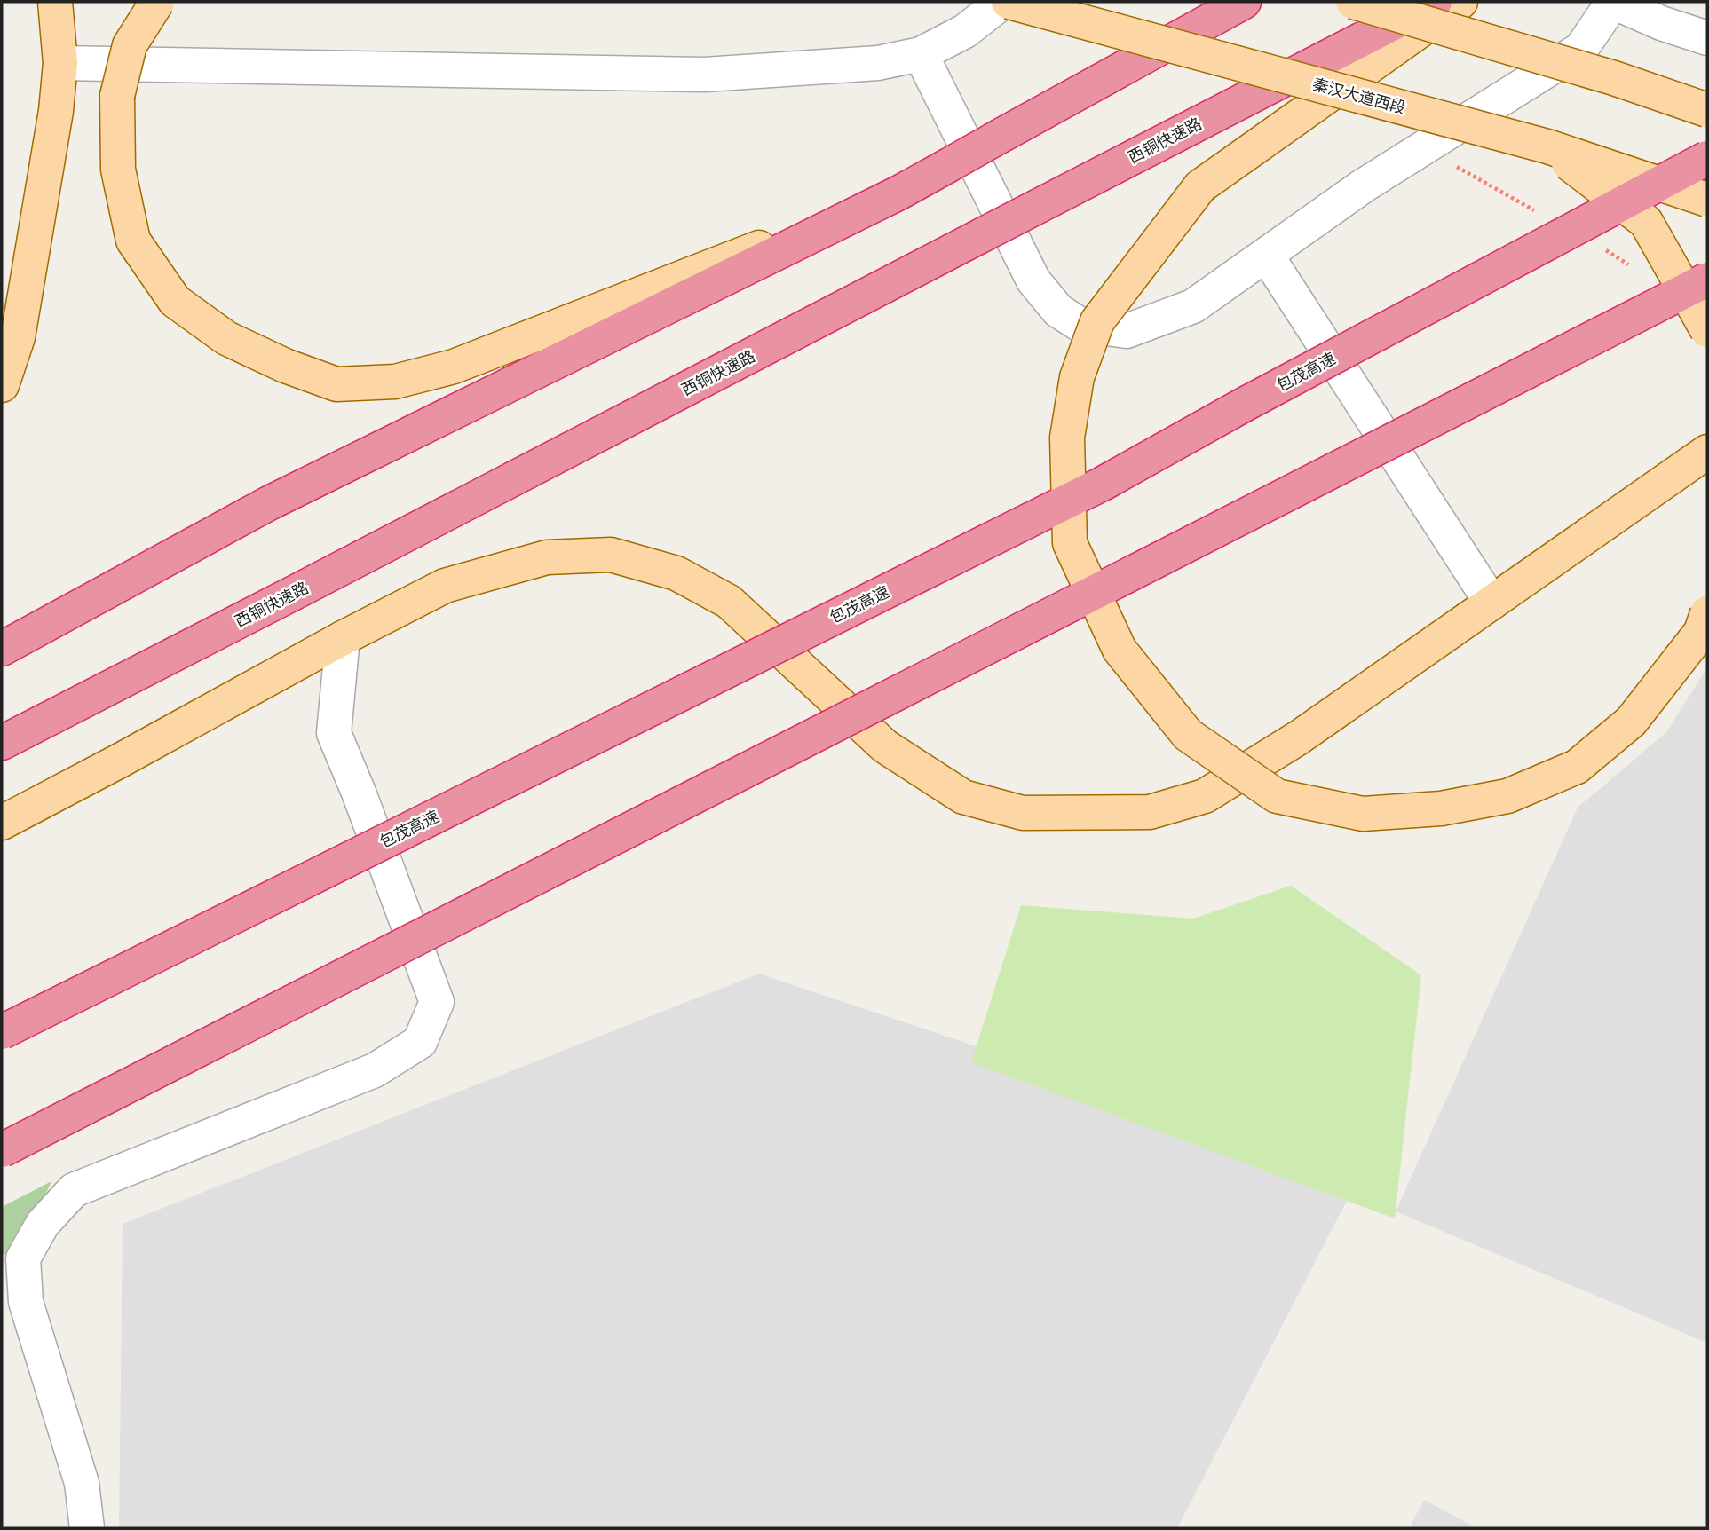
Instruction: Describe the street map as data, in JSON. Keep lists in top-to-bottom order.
{
  "streets": {
    "highway": ["西铜快速路", "包茂高速"],
    "main road": ["秦汉大道西段"]
  }
}
